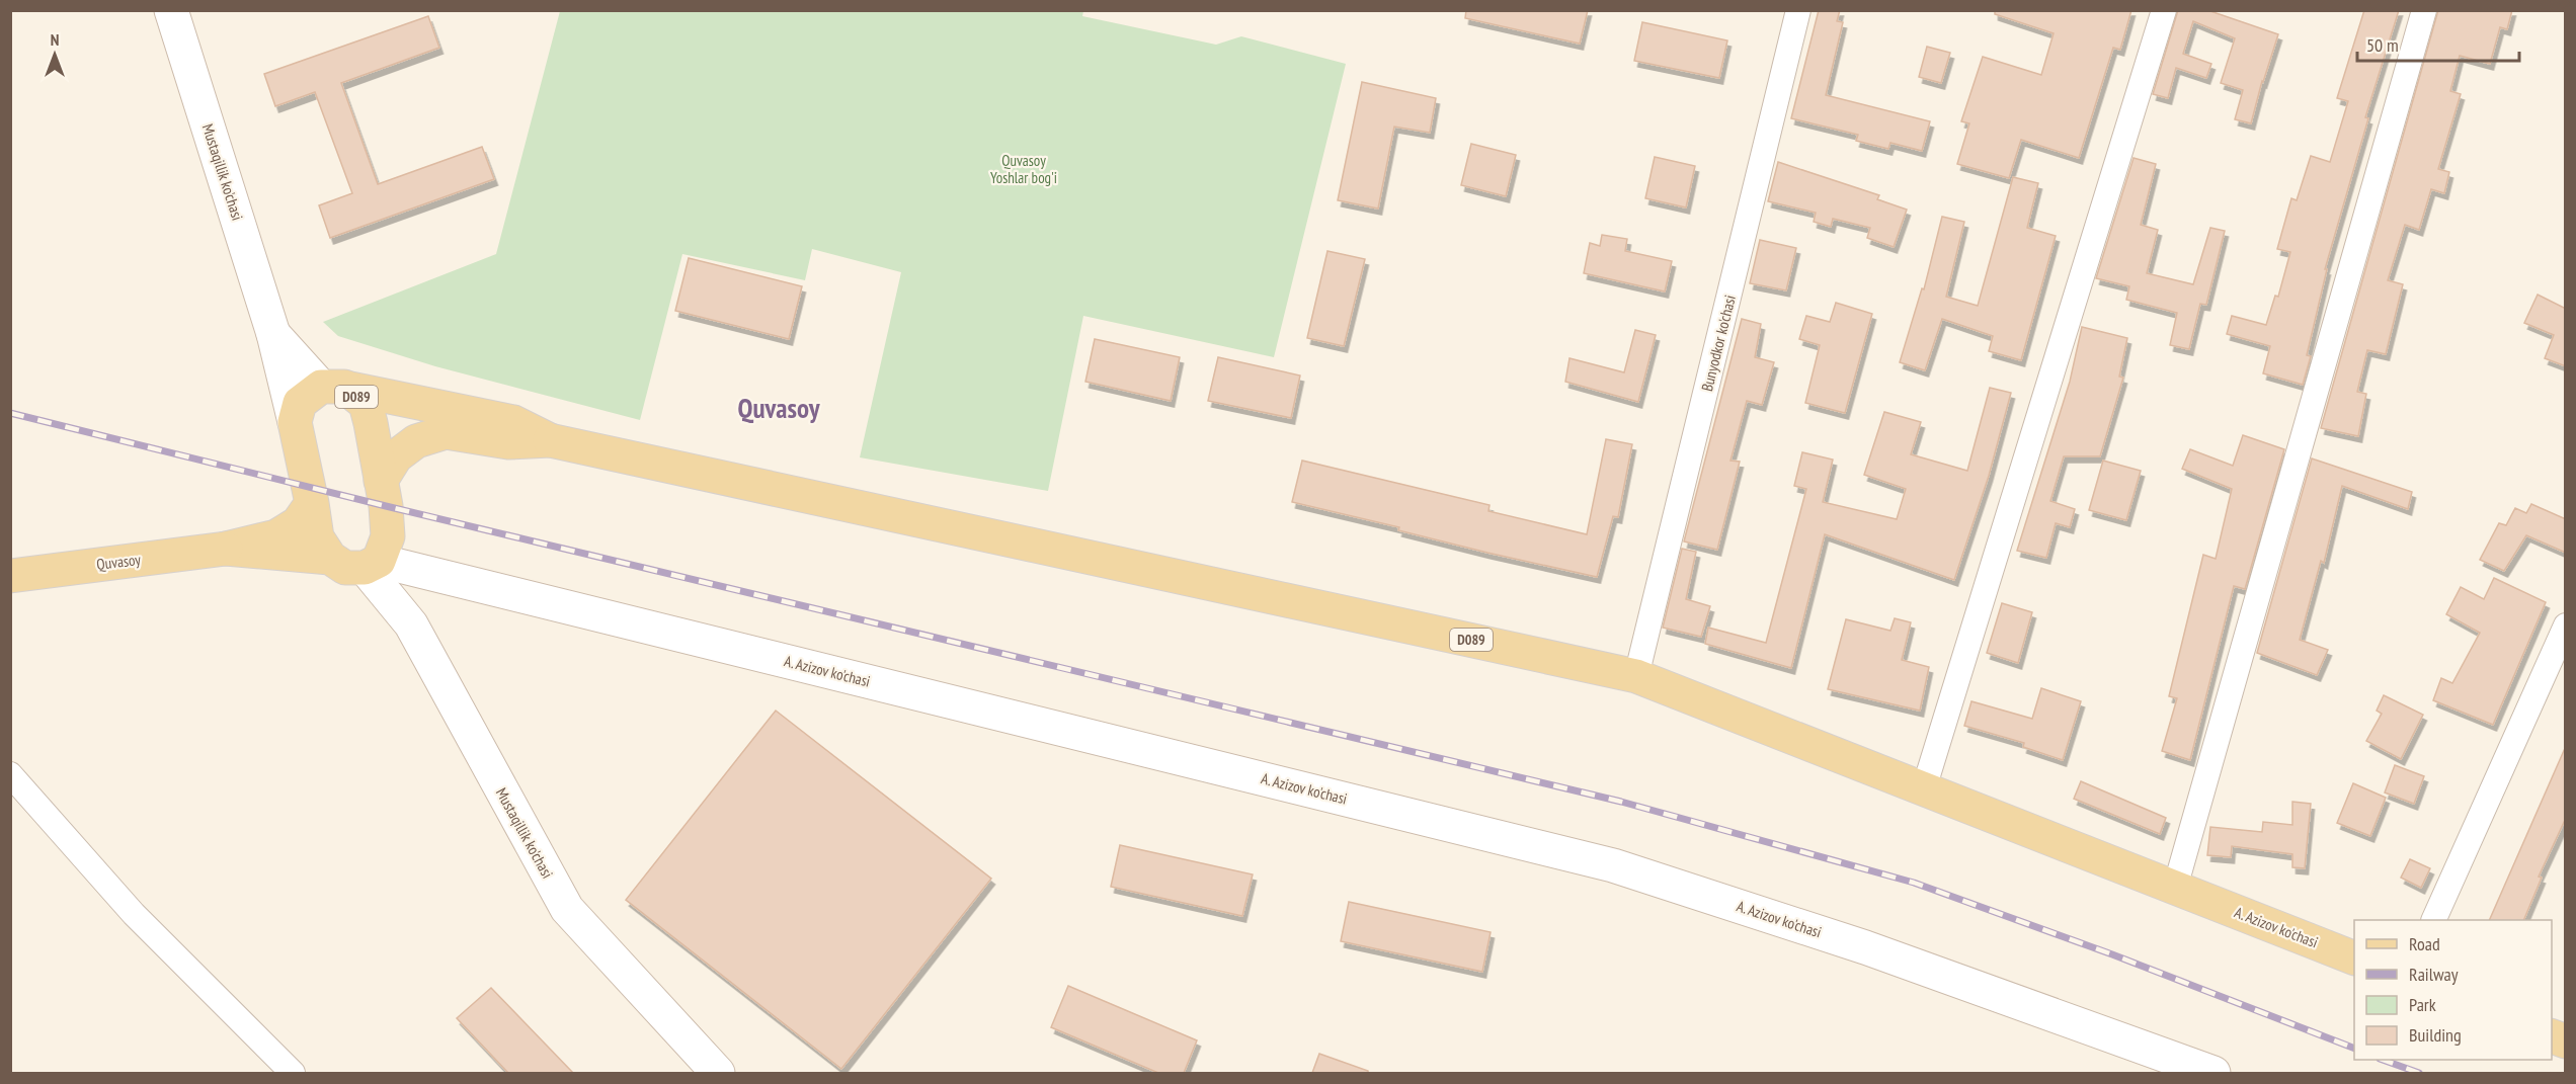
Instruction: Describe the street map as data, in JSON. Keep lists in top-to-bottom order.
{
  "streets": {
    "main road": ["D089", "Quvasoy", "A. Azizov ko'chasi"],
    "street": ["Mustaqillik ko'chasi", "Bunyodkor ko'chasi"]
  },
  "crossings": [
    ["Mustaqillik ko'chasi", "D089"],
    ["Mustaqillik ko'chasi", "A. Azizov ko'chasi"],
    ["Bunyodkor ko'chasi", "A. Azizov ko'chasi"],
    ["D089", "A. Azizov ko'chasi"]
  ],
  "districts": ["Quvasoy"],
  "parks": ["Quvasoy Yoshlar bog'i"],
  "legend": [
    "Road",
    "Railway",
    "Park",
    "Building"
  ],
  "scale_bar": "50 m",
  "north": "top"
}
